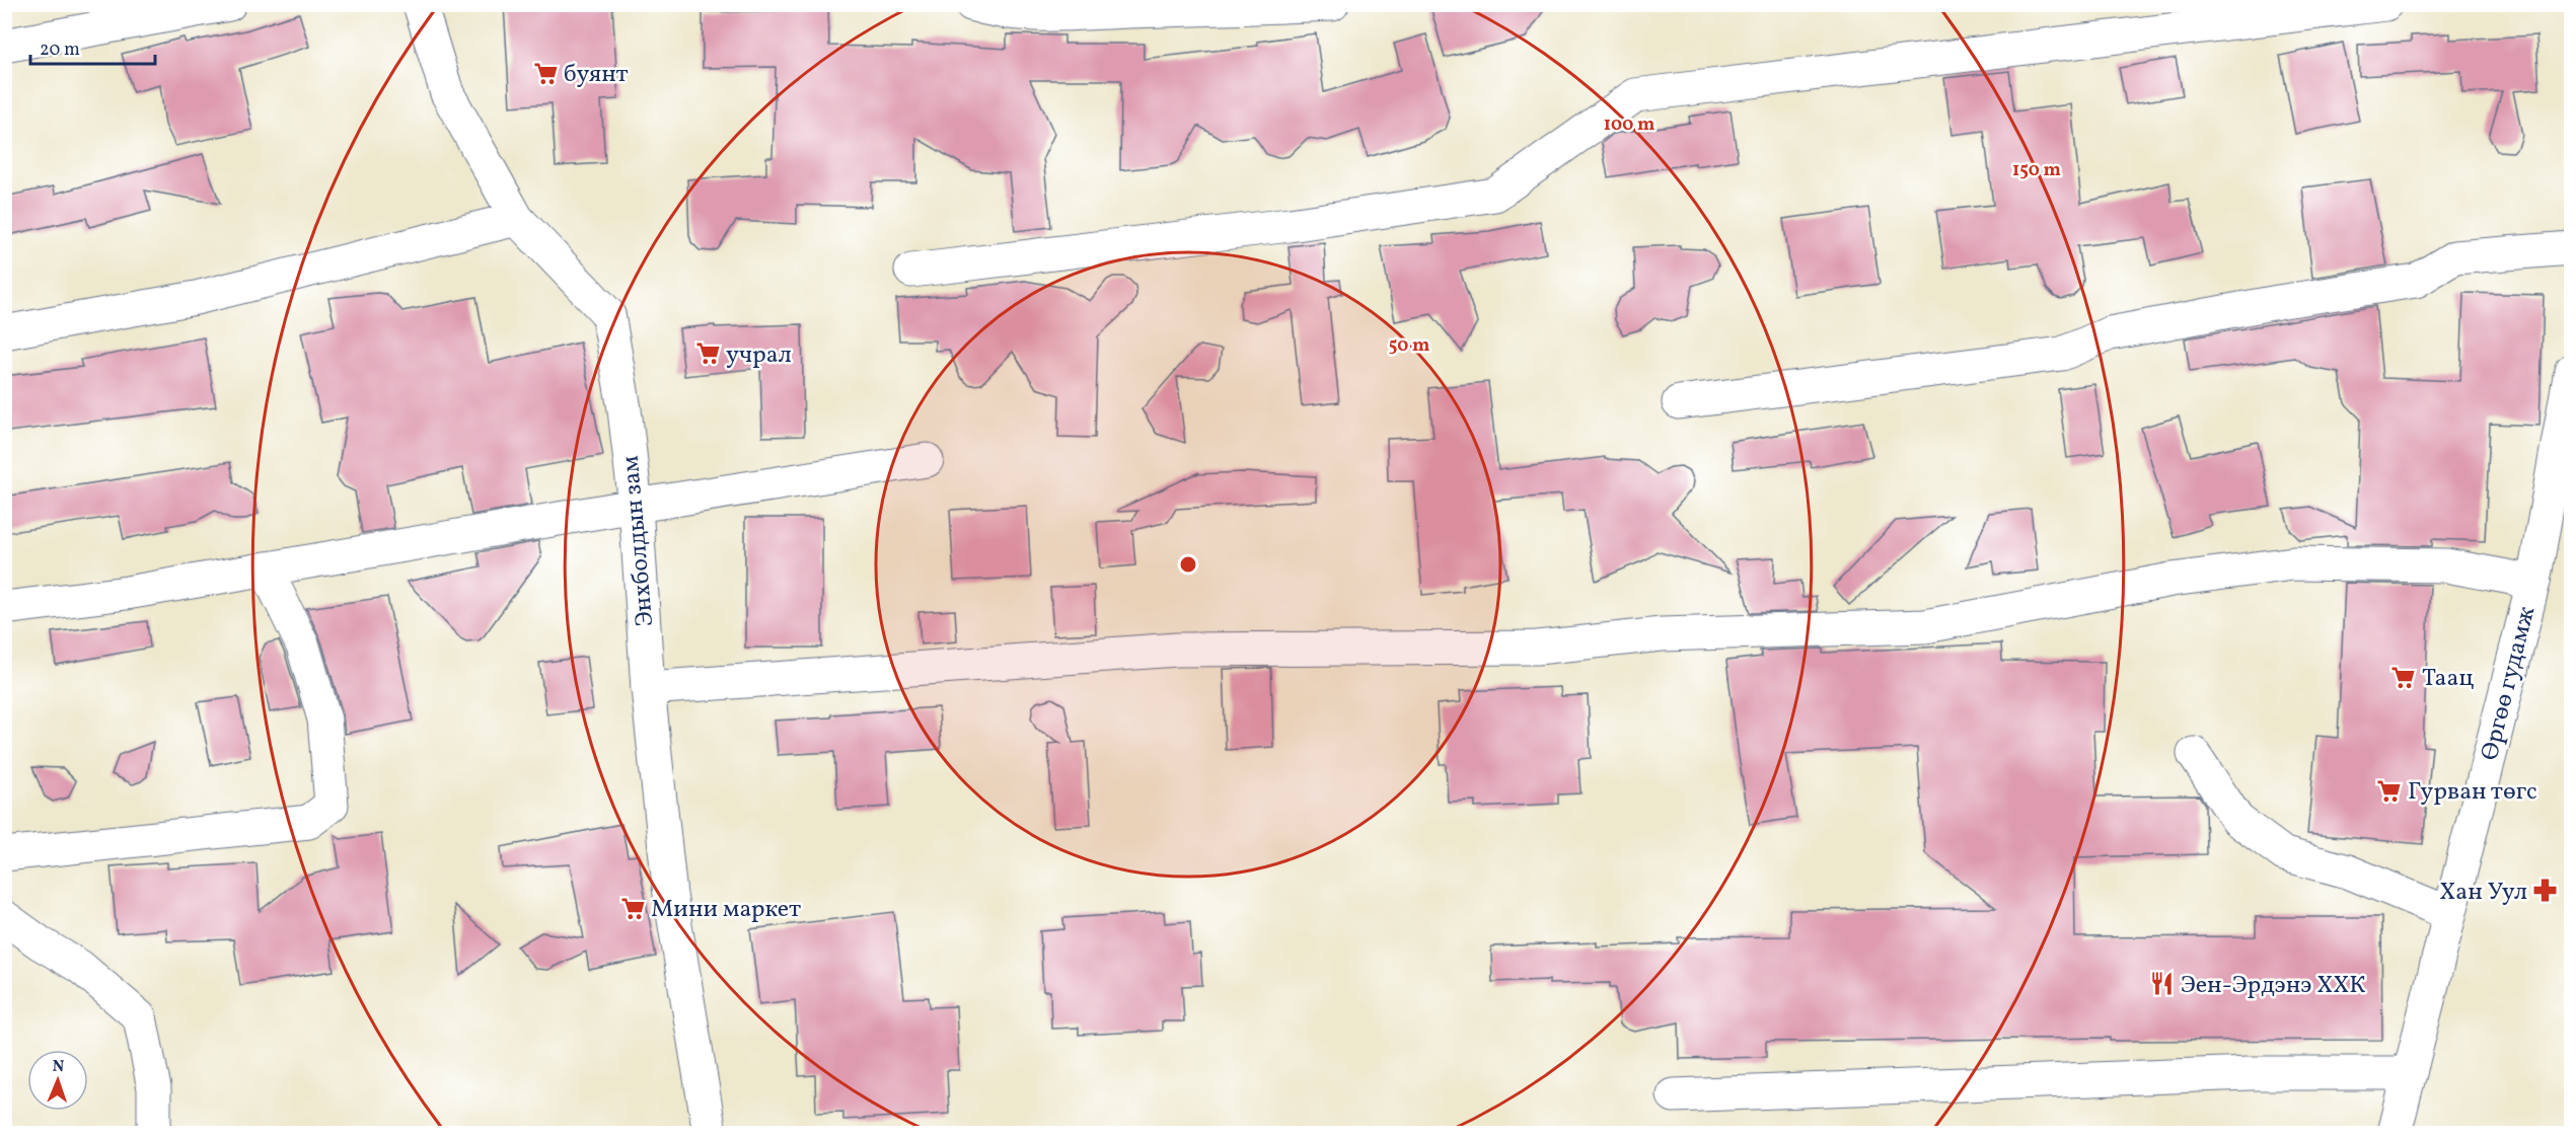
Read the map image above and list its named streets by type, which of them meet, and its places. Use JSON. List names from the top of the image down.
{
  "streets": {
    "street": ["Энхболдын зам", "Өргөө гудамж"]
  },
  "places": {
    "supermarket": [
      "буянт",
      "учрал",
      "Таац",
      "Гурван төгс",
      "Мини маркет"
    ],
    "pharmacy": ["Хан Уул"],
    "restaurant": ["Эен-Эрдэнэ ХХК"]
  },
  "scale_bar": "20 m",
  "north": "top",
  "rings": ["100 m", "150 m", "50 m"]
}
